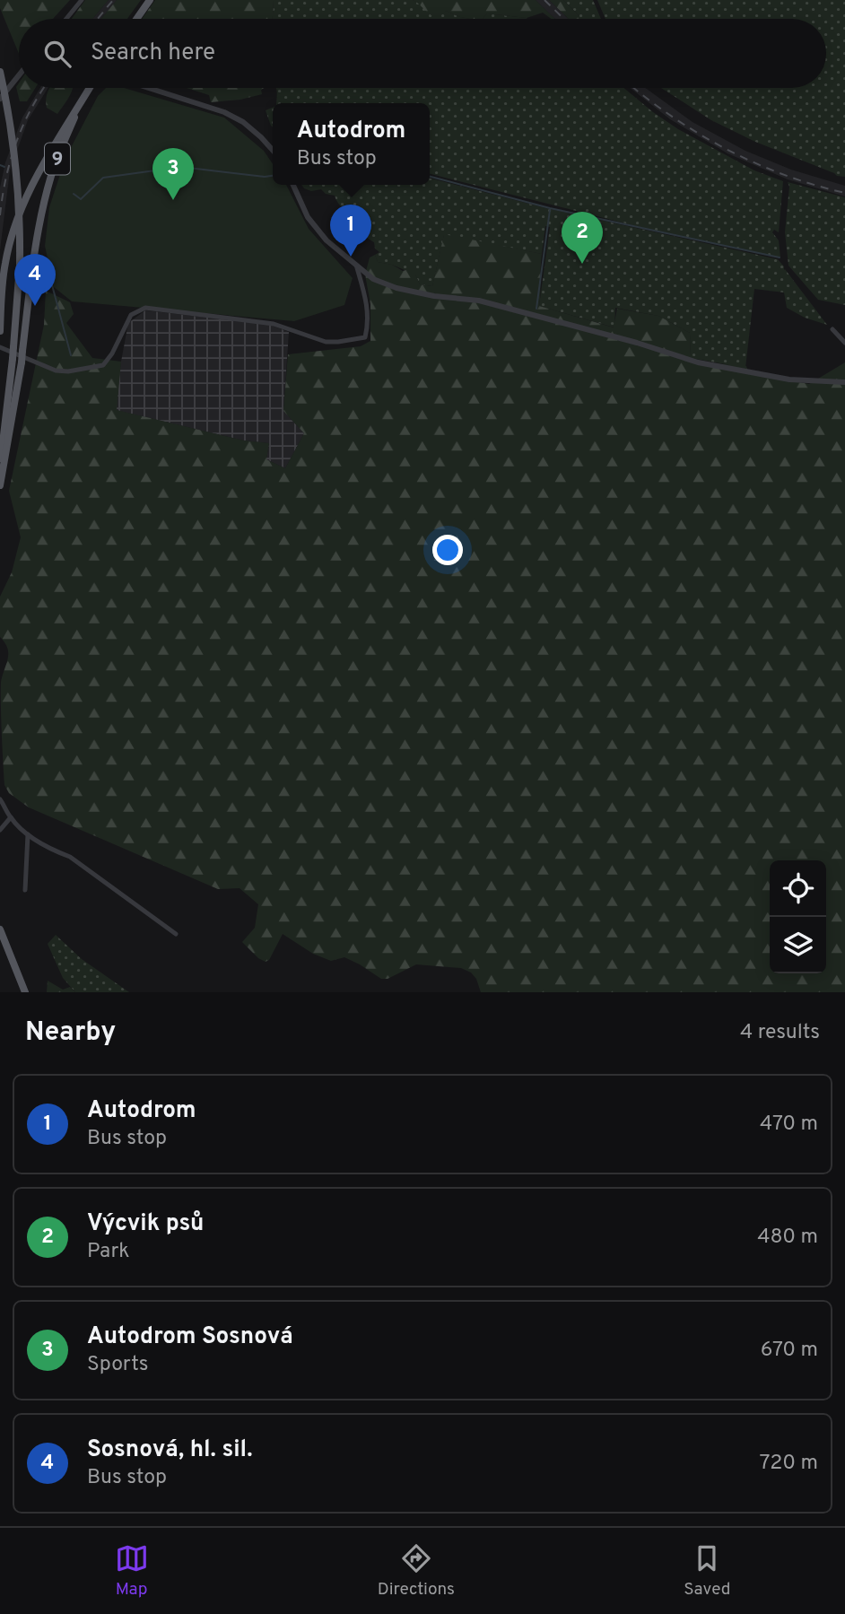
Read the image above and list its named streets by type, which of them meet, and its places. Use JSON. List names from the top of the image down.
{
  "streets": {
    "main road": ["9"]
  },
  "page": {
    "search": "Search here",
    "popup": ["Autodrom", "Bus stop"],
    "pins": [
      "3",
      "1",
      "2",
      "4"
    ],
    "heading": ["Nearby", "4 results"],
    "list": [
      {
        "mark": "1",
        "name": "Autodrom",
        "note": "Bus stop",
        "value": "470 m"
      },
      {
        "mark": "2",
        "name": "Výcvik psů",
        "note": "Park",
        "value": "480 m"
      },
      {
        "mark": "3",
        "name": "Autodrom Sosnová",
        "note": "Sports",
        "value": "670 m"
      },
      {
        "mark": "4",
        "name": "Sosnová, hl. sil.",
        "note": "Bus stop",
        "value": "720 m"
      }
    ],
    "nav": ["Map", "Directions", "Saved"]
  }
}
